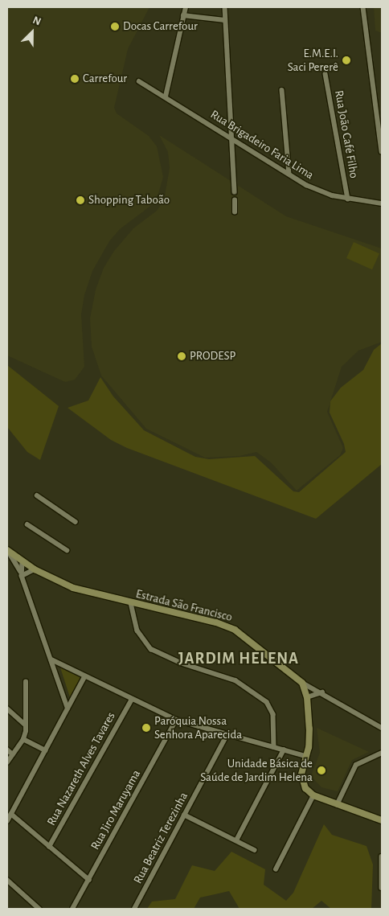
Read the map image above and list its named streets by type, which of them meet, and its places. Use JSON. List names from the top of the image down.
{
  "streets": {
    "main road": ["Estrada São Francisco"],
    "street": [
      "Rua João Café Filho",
      "Rua Brigadeiro Faria Lima",
      "Rua Nazareth Alves Tavares",
      "Rua Jiro Maruyama",
      "Rua Beatriz Terezinha"
    ]
  },
  "crossings": [
    ["Rua João Café Filho", "Rua Brigadeiro Faria Lima"]
  ],
  "districts": ["JARDIM HELENA"],
  "places": [
    "Docas Carrefour",
    "E.M.E.I. Saci Pererê",
    "Carrefour",
    "Shopping Taboão",
    "PRODESP",
    "Paróquia Nossa Senhora Aparecida",
    "Unidade Básica de Saúde de Jardim Helena"
  ],
  "north": "top right"
}
